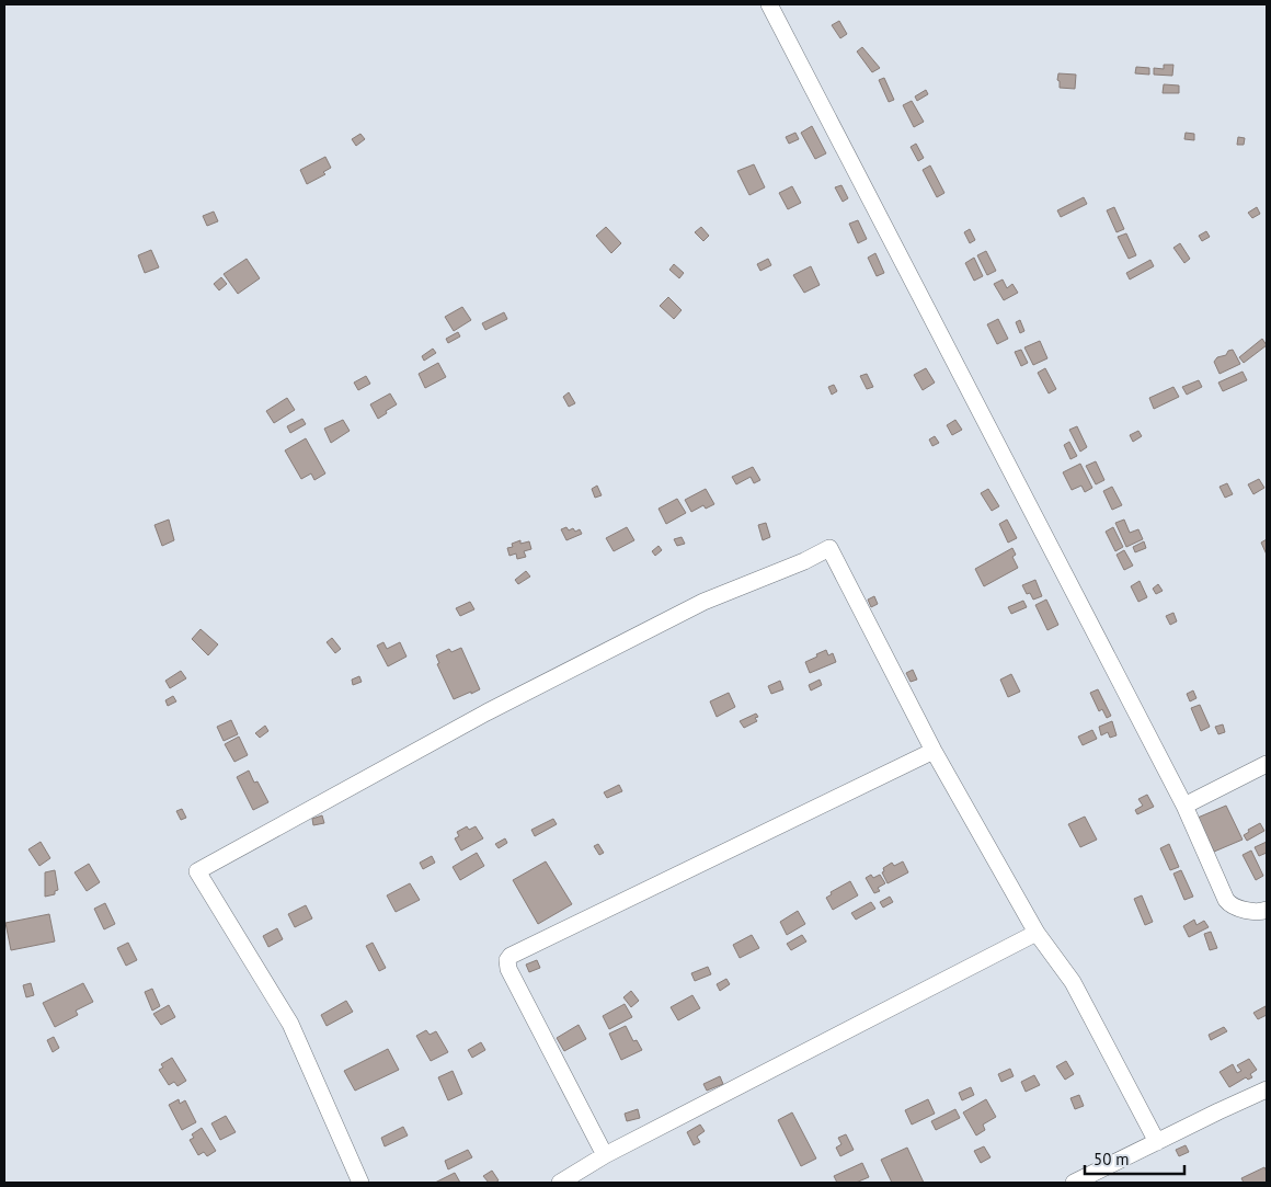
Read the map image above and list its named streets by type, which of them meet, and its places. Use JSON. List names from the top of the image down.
{
  "scale_bar": "50 m"
}
